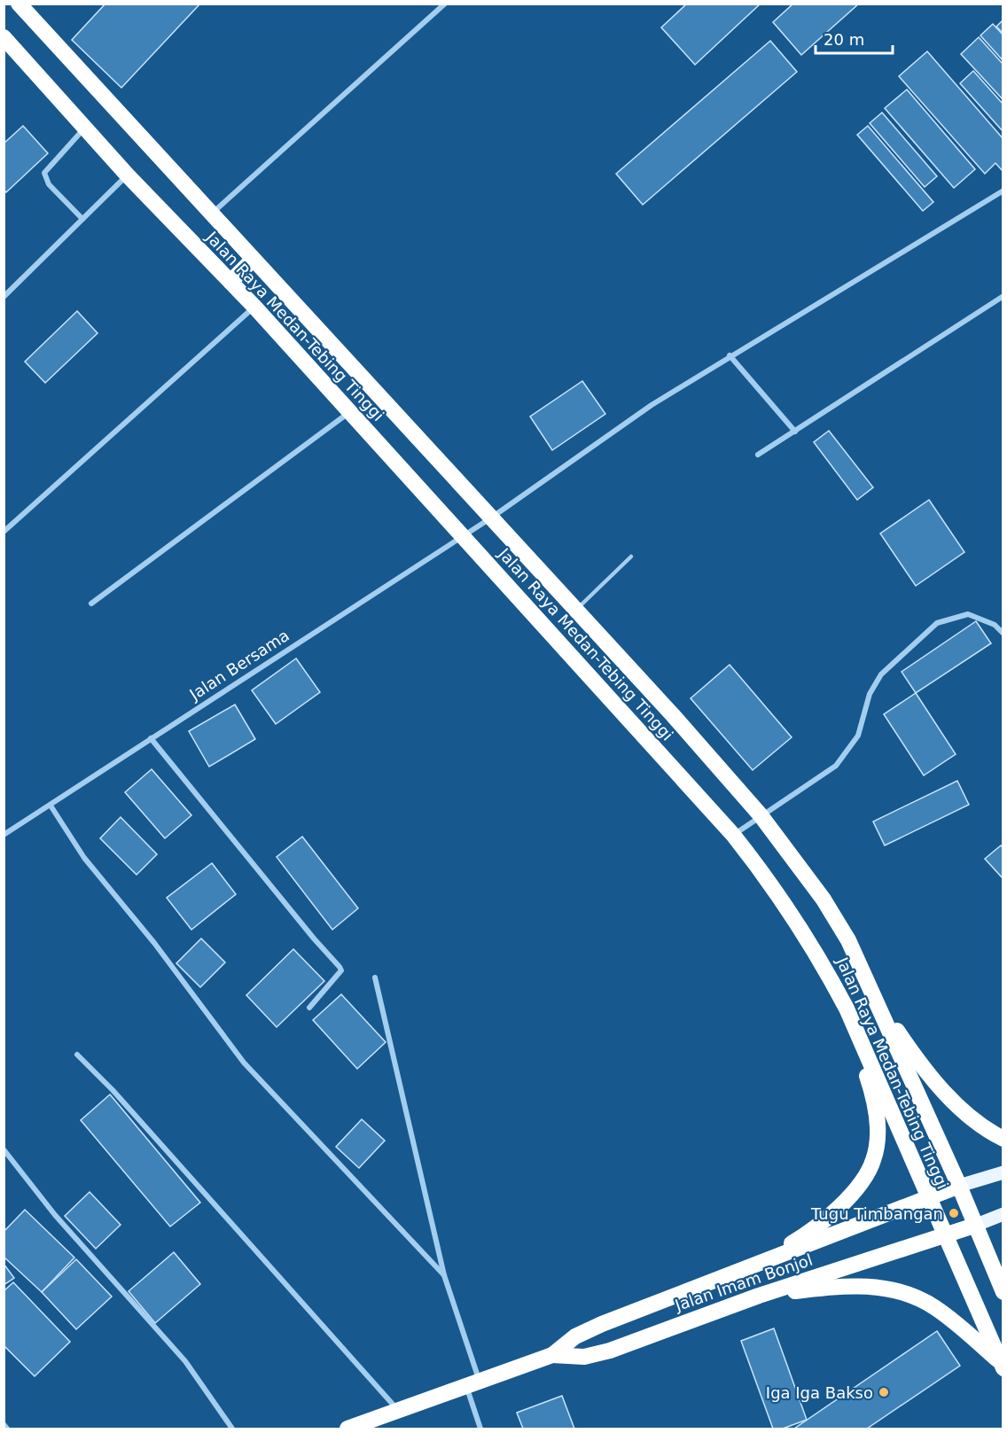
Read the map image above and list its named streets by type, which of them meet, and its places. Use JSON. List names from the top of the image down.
{
  "streets": {
    "highway": ["Jalan Raya Medan-Tebing Tinggi", "Jalan Imam Bonjol"],
    "street": ["Jalan Bersama"]
  },
  "crossings": [
    ["Jalan Raya Medan-Tebing Tinggi", "Jalan Bersama"],
    ["Jalan Raya Medan-Tebing Tinggi", "Jalan Imam Bonjol"]
  ],
  "places": ["Tugu Timbangan", "Iga Iga Bakso"],
  "scale_bar": "20 m"
}
